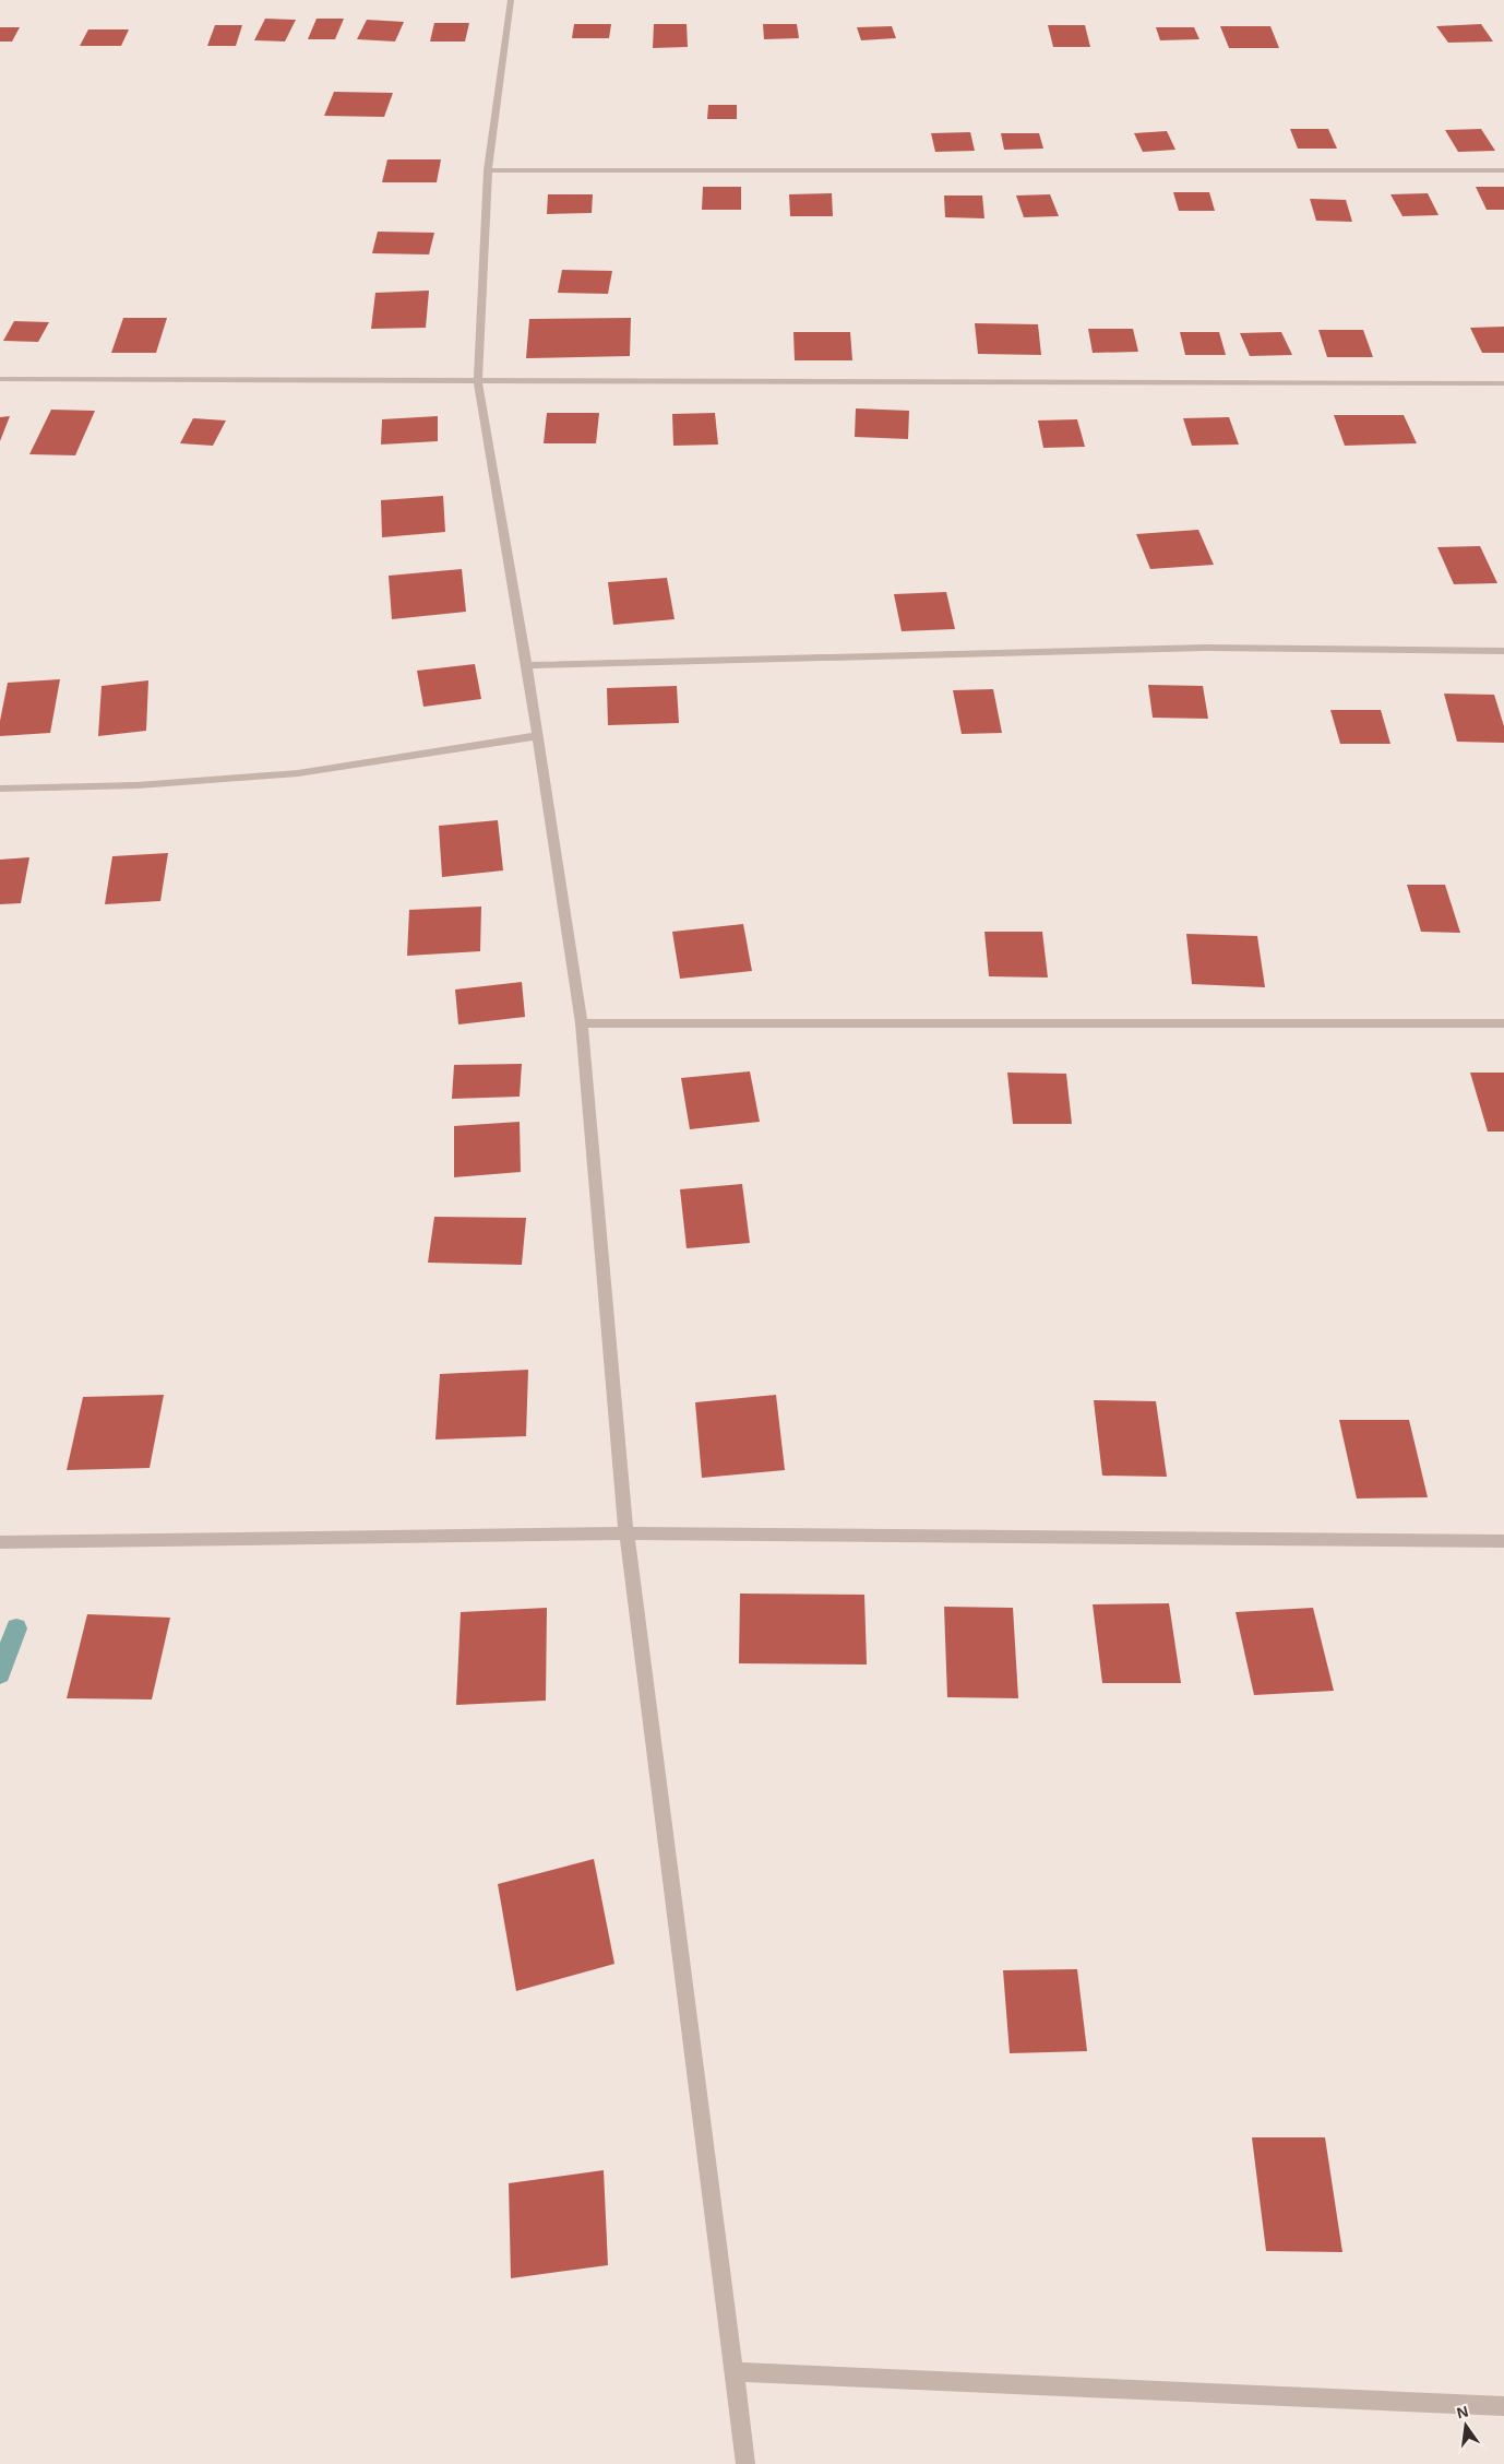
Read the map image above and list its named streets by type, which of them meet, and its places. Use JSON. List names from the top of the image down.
{
  "north": "top"
}
